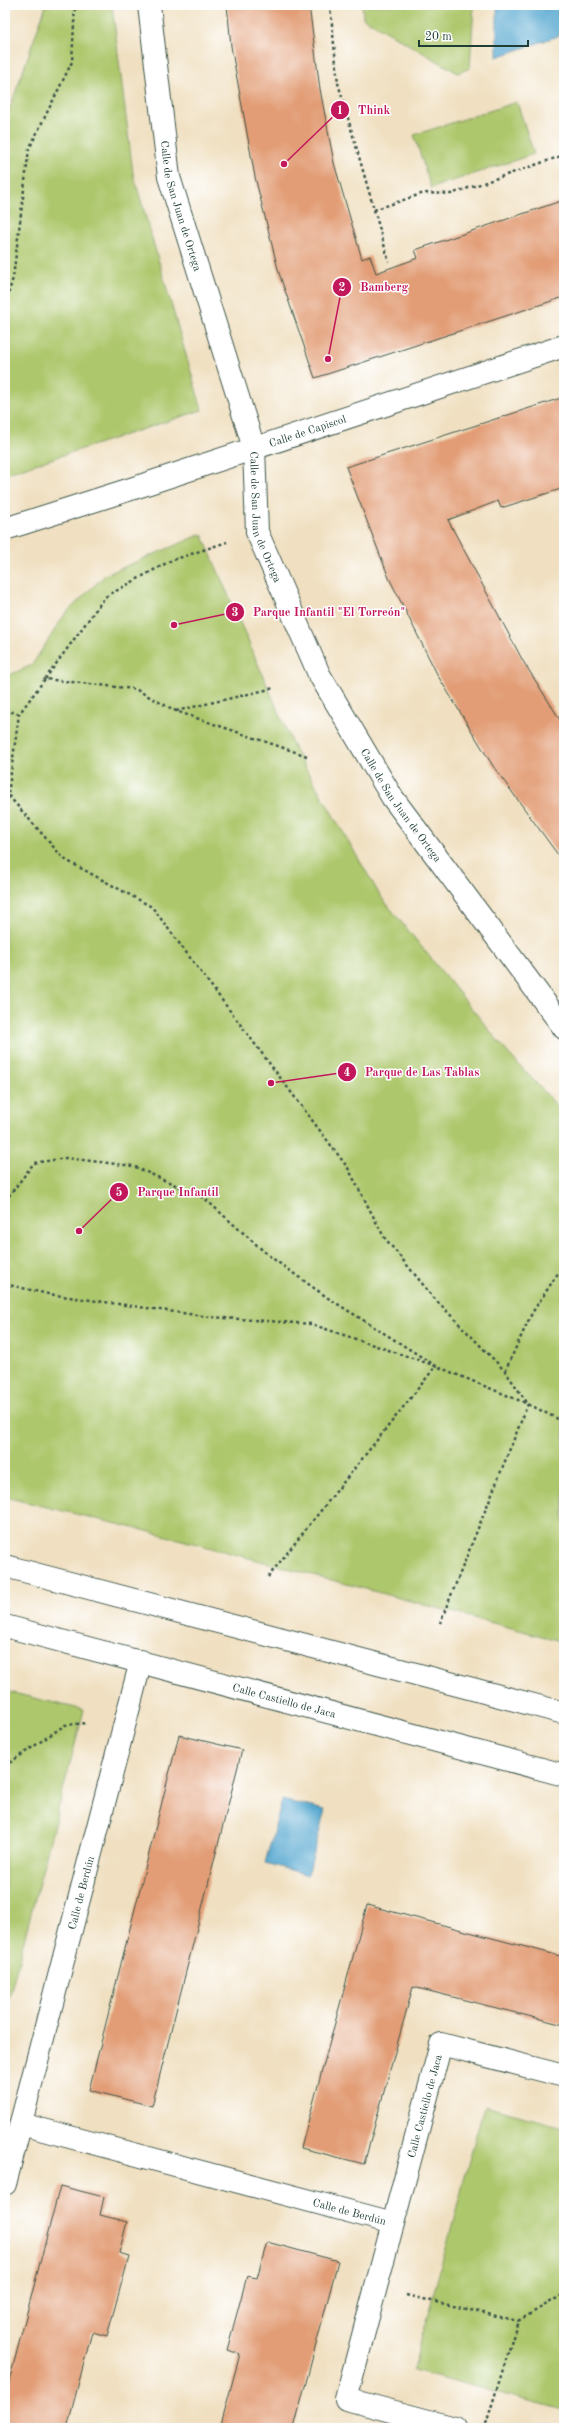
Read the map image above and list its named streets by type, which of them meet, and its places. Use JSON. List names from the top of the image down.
{
  "streets": {
    "street": [
      "Calle de San Juan de Ortega",
      "Calle de Capiscol",
      "Calle Castiello de Jaca",
      "Calle de Berdún"
    ]
  },
  "crossings": [
    ["Calle de San Juan de Ortega", "Calle de Capiscol"],
    ["Calle Castiello de Jaca", "Calle de Berdún"]
  ],
  "places": [
    "Think",
    "Bamberg",
    "Parque Infantil \"El Torreón\"",
    "Parque de Las Tablas",
    "Parque Infantil"
  ],
  "scale_bar": "20 m"
}
